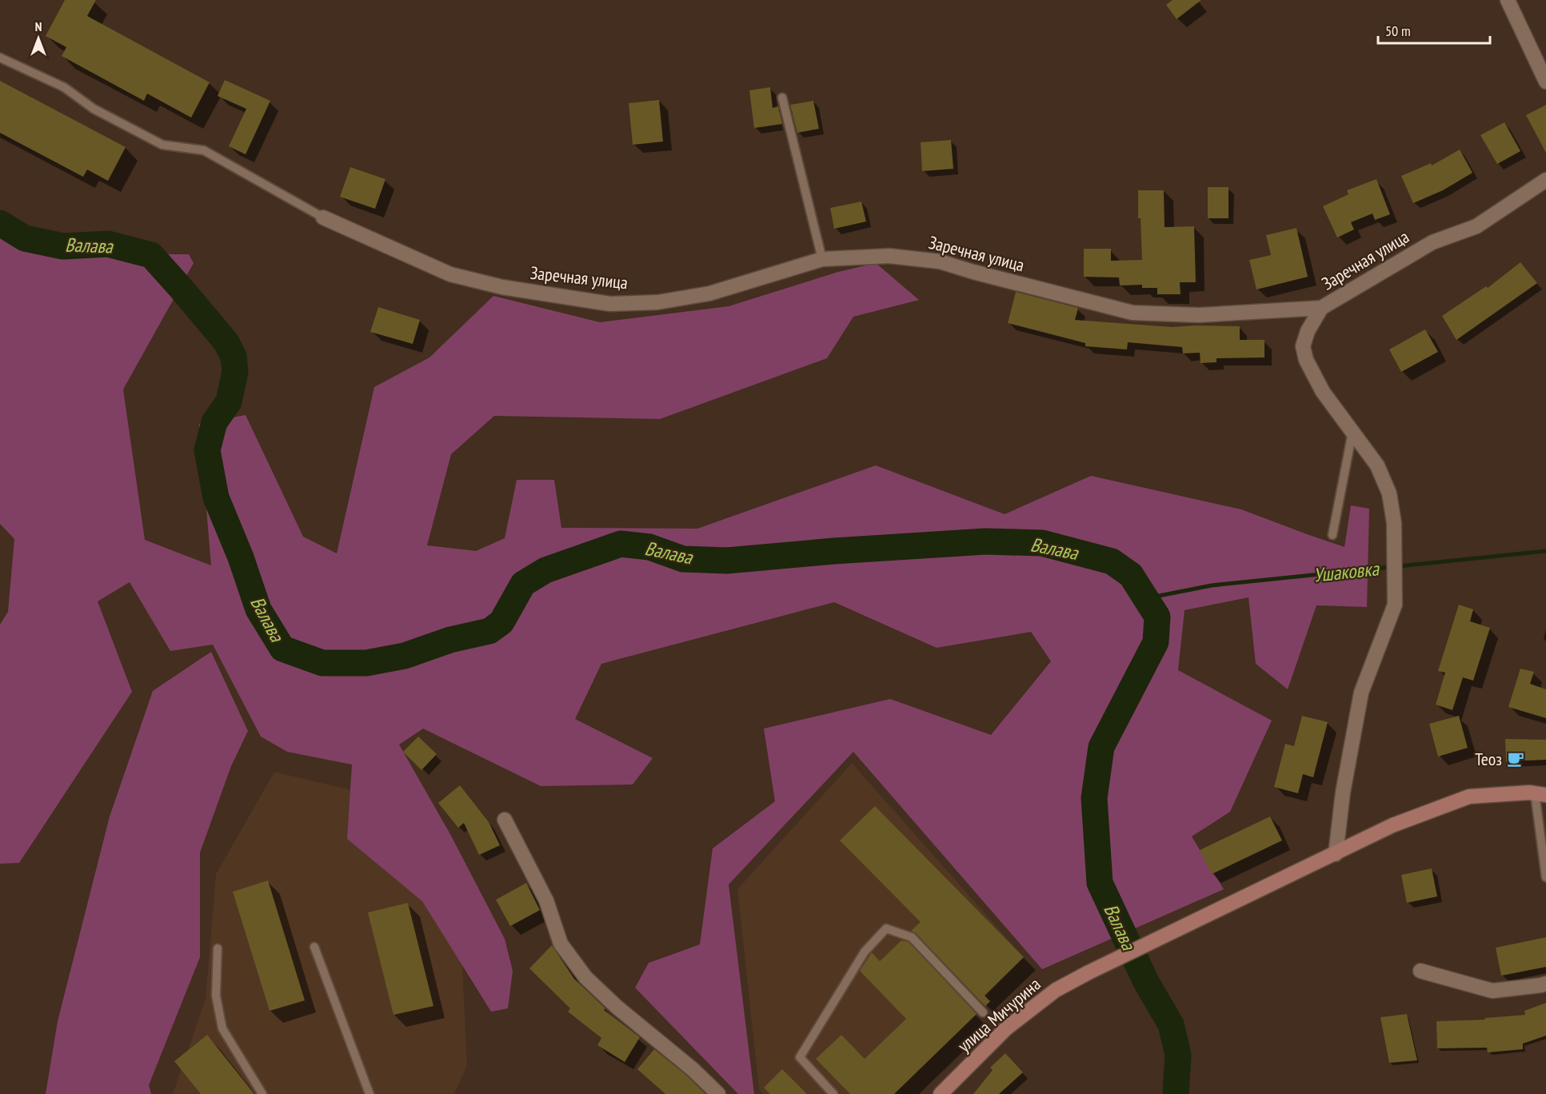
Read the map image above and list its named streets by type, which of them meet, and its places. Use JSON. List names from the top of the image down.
{
  "streets": {
    "main road": ["улица Мичурина"],
    "street": ["Заречная улица"]
  },
  "water": ["Валава", "Ушаковка"],
  "places": {
    "cafe": ["Теоз"]
  },
  "scale_bar": "50 m",
  "north": "top"
}
